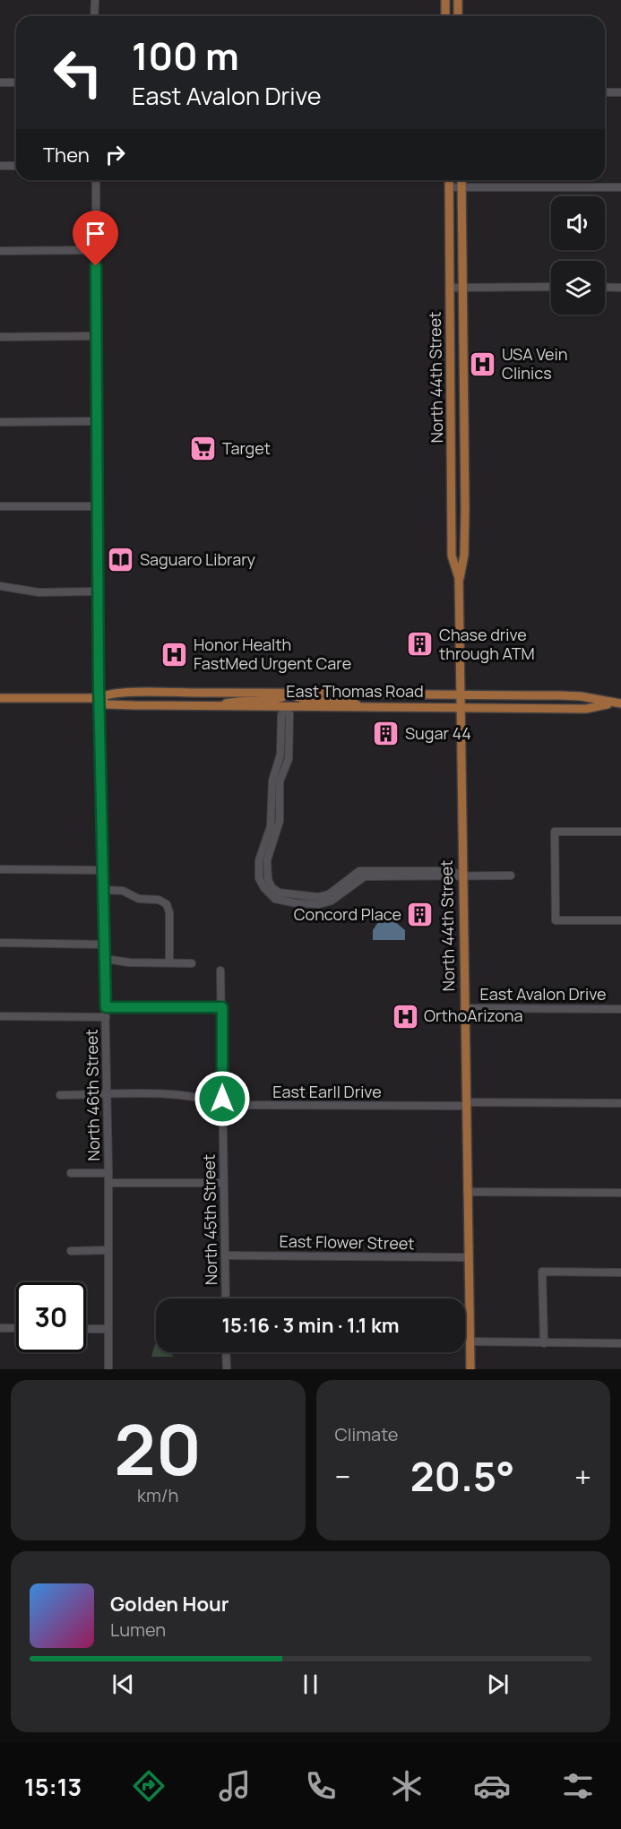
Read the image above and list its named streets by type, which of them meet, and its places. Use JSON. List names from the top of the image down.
{
  "streets": {
    "main road": ["North 44th Street", "East Thomas Road"],
    "street": [
      "East Avalon Drive",
      "East Earll Drive",
      "North 46th Street",
      "North 45th Street",
      "East Flower Street"
    ]
  },
  "crossings": [
    ["North 44th Street", "East Thomas Road"],
    ["North 44th Street", "East Avalon Drive"],
    ["North 44th Street", "East Earll Drive"],
    ["North 44th Street", "East Flower Street"],
    ["East Thomas Road", "North 46th Street"],
    ["East Earll Drive", "North 46th Street"],
    ["East Earll Drive", "North 45th Street"],
    ["North 45th Street", "East Flower Street"]
  ],
  "places": {
    "hospital": ["USA Vein Clinics", "Honor Health FastMed Urgent Care", "OrthoArizona"],
    "supermarket": ["Target"],
    "library": ["Saguaro Library"],
    "building": ["Chase drive through ATM", "Sugar 44", "Concord Place"]
  },
  "page": {
    "turn": ["100 m", "East Avalon Drive"],
    "then": "Then",
    "limit": "30",
    "trip": "15:16 · 3 min · 1.1 km",
    "tile": [
      ["20", "km/h"],
      "Climate"
    ],
    "heat": ["−", "20.5°", "+"],
    "song": ["Golden Hour", "Lumen"],
    "tabs": "15:13"
  }
}
